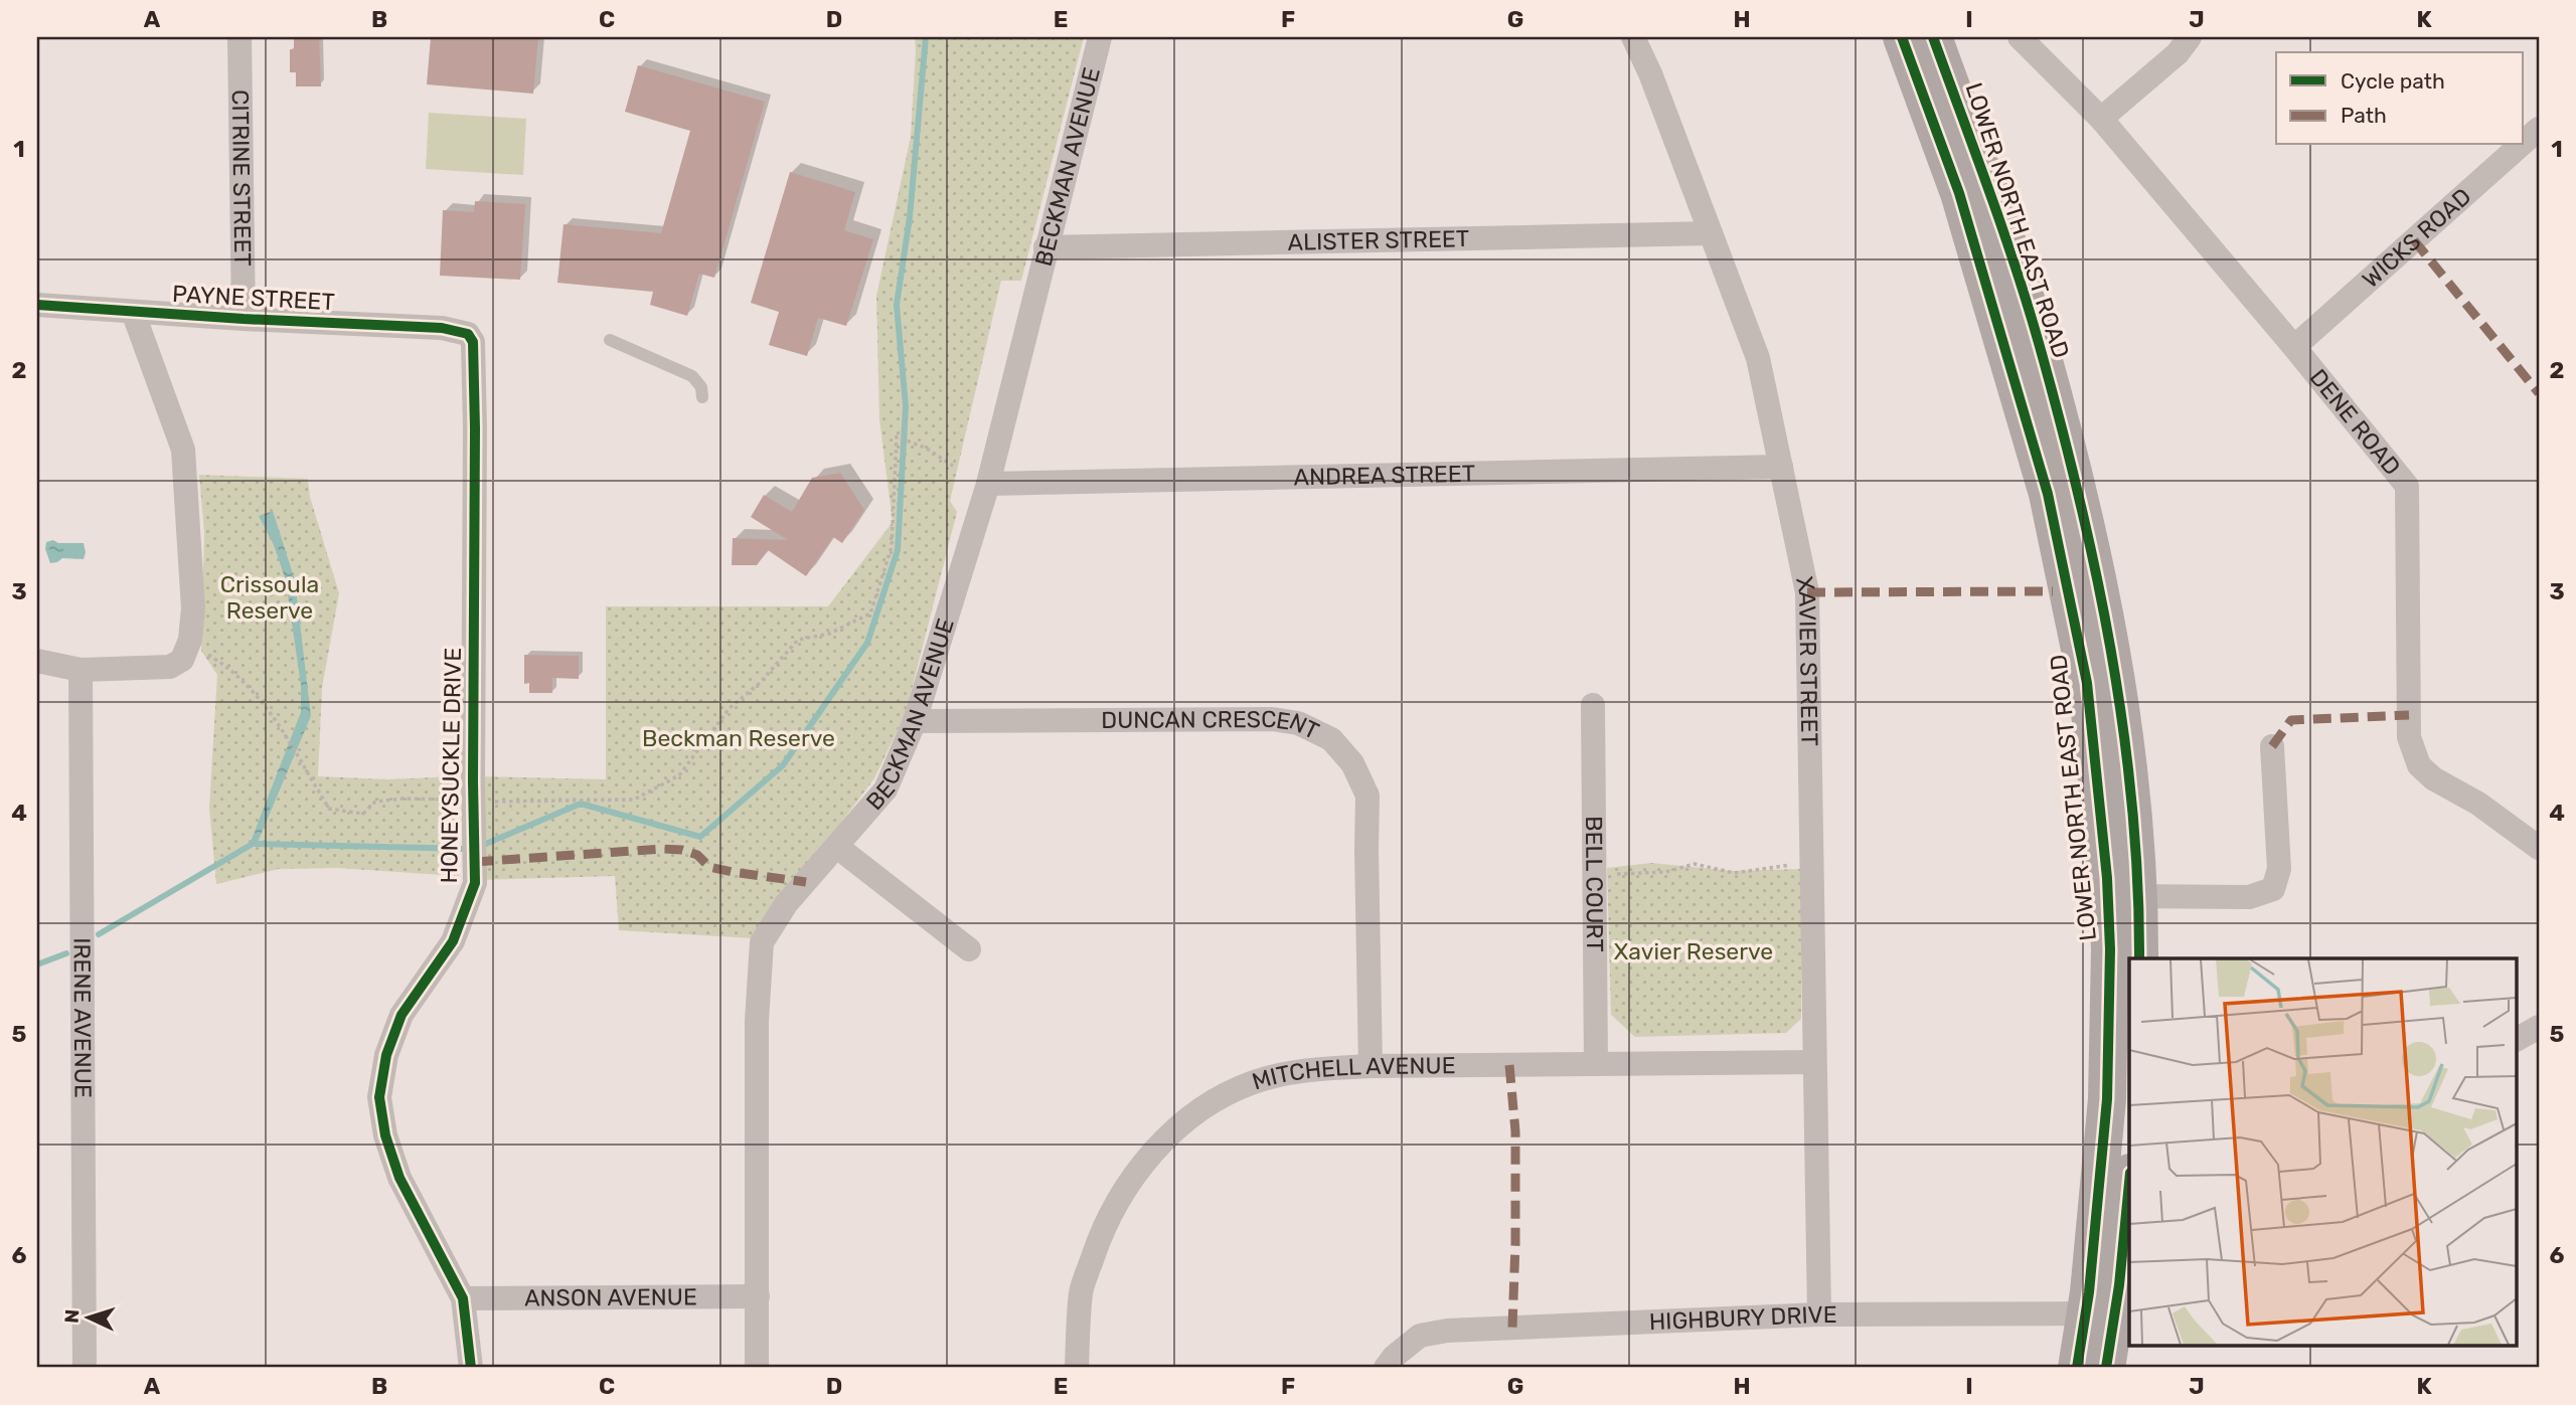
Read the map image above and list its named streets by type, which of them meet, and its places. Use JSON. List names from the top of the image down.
{
  "streets": {
    "main road": ["LOWER NORTH EAST ROAD"],
    "street": [
      "BECKMAN AVENUE",
      "CITRINE STREET",
      "WICKS ROAD",
      "ALISTER STREET",
      "PAYNE STREET",
      "DENE ROAD",
      "ANDREA STREET",
      "XAVIER STREET",
      "DUNCAN CRESCENT",
      "HONEYSUCKLE DRIVE",
      "BELL COURT",
      "IRENE AVENUE",
      "MITCHELL AVENUE",
      "ANSON AVENUE",
      "HIGHBURY DRIVE"
    ]
  },
  "crossings": [
    ["BECKMAN AVENUE", "ALISTER STREET"],
    ["BECKMAN AVENUE", "ANDREA STREET"],
    ["BECKMAN AVENUE", "DUNCAN CRESCENT"],
    ["BECKMAN AVENUE", "ANSON AVENUE"],
    ["CITRINE STREET", "PAYNE STREET"],
    ["LOWER NORTH EAST ROAD", "HIGHBURY DRIVE"],
    ["WICKS ROAD", "DENE ROAD"],
    ["ALISTER STREET", "XAVIER STREET"],
    ["PAYNE STREET", "HONEYSUCKLE DRIVE"],
    ["ANDREA STREET", "XAVIER STREET"],
    ["XAVIER STREET", "MITCHELL AVENUE"],
    ["XAVIER STREET", "HIGHBURY DRIVE"],
    ["DUNCAN CRESCENT", "MITCHELL AVENUE"],
    ["HONEYSUCKLE DRIVE", "ANSON AVENUE"],
    ["BELL COURT", "MITCHELL AVENUE"]
  ],
  "parks": ["Crissoula Reserve", "Beckman Reserve", "Xavier Reserve"],
  "legend": ["Cycle path", "Path"],
  "north": "left",
  "grid": {
    "columns": [
      "A",
      "B",
      "C",
      "D",
      "E",
      "F",
      "G",
      "H",
      "I",
      "J",
      "K"
    ],
    "rows": [
      "1",
      "2",
      "3",
      "4",
      "5",
      "6"
    ]
  }
}
